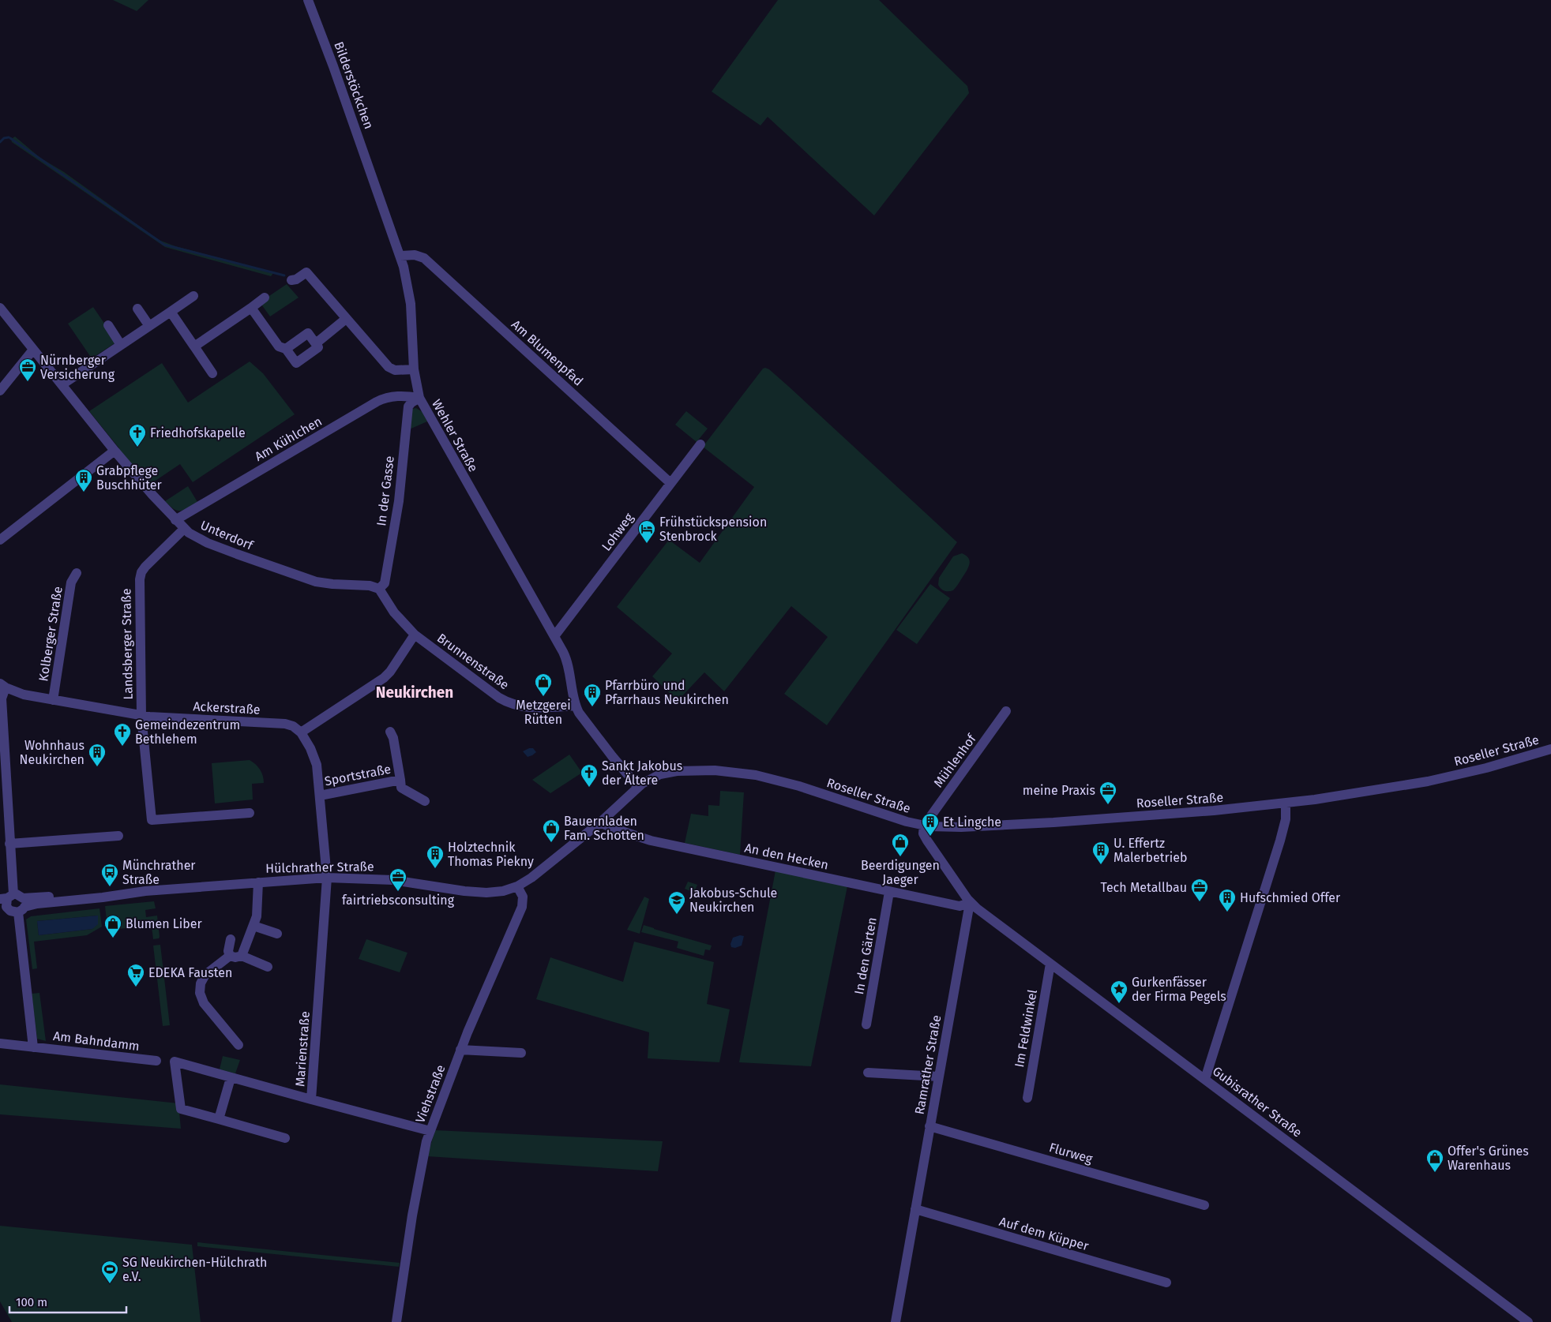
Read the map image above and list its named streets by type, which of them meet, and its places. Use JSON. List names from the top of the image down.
{
  "streets": {
    "street": [
      "Bilderstöckchen",
      "Am Blumenpfad",
      "Wehler Straße",
      "Am Kühlchen",
      "In der Gasse",
      "Lohweg",
      "Unterdorf",
      "Kolberger Straße",
      "Landsberger Straße",
      "Brunnenstraße",
      "Ackerstraße",
      "Roseller Straße",
      "Mühlenhof",
      "Sportstraße",
      "An den Hecken",
      "Hülchrather Straße",
      "In den Gärten",
      "Im Feldwinkel",
      "Am Bahndamm",
      "Marienstraße",
      "Ramrather Straße",
      "Viehstraße",
      "Gubisrather Straße",
      "Flurweg",
      "Auf dem Küpper"
    ]
  },
  "crossings": [
    ["Bilderstöckchen", "Wehler Straße"],
    ["Am Blumenpfad", "Wehler Straße"],
    ["Am Blumenpfad", "Lohweg"],
    ["Wehler Straße", "Am Kühlchen"],
    ["Wehler Straße", "In der Gasse"],
    ["Wehler Straße", "Lohweg"],
    ["Wehler Straße", "Brunnenstraße"],
    ["Am Kühlchen", "In der Gasse"],
    ["Am Kühlchen", "Unterdorf"],
    ["In der Gasse", "Unterdorf"],
    ["In der Gasse", "Brunnenstraße"],
    ["Unterdorf", "Landsberger Straße"],
    ["Unterdorf", "Brunnenstraße"],
    ["Kolberger Straße", "Ackerstraße"],
    ["Landsberger Straße", "Ackerstraße"],
    ["Ackerstraße", "Sportstraße"],
    ["Roseller Straße", "Mühlenhof"],
    ["Roseller Straße", "An den Hecken"],
    ["Roseller Straße", "Hülchrather Straße"],
    ["Sportstraße", "Hülchrather Straße"],
    ["Sportstraße", "Marienstraße"],
    ["An den Hecken", "Hülchrather Straße"],
    ["An den Hecken", "In den Gärten"],
    ["An den Hecken", "Ramrather Straße"],
    ["An den Hecken", "Gubisrather Straße"],
    ["Hülchrather Straße", "Am Bahndamm"],
    ["Hülchrather Straße", "Marienstraße"],
    ["Hülchrather Straße", "Viehstraße"],
    ["Im Feldwinkel", "Gubisrather Straße"],
    ["Marienstraße", "Viehstraße"],
    ["Ramrather Straße", "Gubisrather Straße"],
    ["Ramrather Straße", "Flurweg"],
    ["Ramrather Straße", "Auf dem Küpper"]
  ],
  "districts": ["Neukirchen"],
  "places": {
    "office": [
      "Nürnberger Versicherung",
      "meine Praxis",
      "fairtriebsconsulting",
      "Tech Metallbau"
    ],
    "church": ["Friedhofskapelle", "Gemeindezentrum Bethlehem", "Sankt Jakobus der Ältere"],
    "building": [
      "Grabpflege Buschhüter",
      "Pfarrbüro und Pfarrhaus Neukirchen",
      "Wohnhaus Neukirchen",
      "Et Lingche",
      "U. Effertz Malerbetrieb",
      "Holztechnik Thomas Piekny",
      "Hufschmied Offer"
    ],
    "hotel": ["Frühstückspension Stenbrock"],
    "shop": [
      "Metzgerei Rütten",
      "Bauernladen Fam. Schotten",
      "Beerdigungen Jaeger",
      "Blumen Liber",
      "Offer's Grünes Warenhaus"
    ],
    "bus stop": ["Münchrather Straße"],
    "school or university": ["Jakobus-Schule Neukirchen"],
    "supermarket": ["EDEKA Fausten"],
    "place": ["Gurkenfässer der Firma Pegels"],
    "sports": ["SG Neukirchen-Hülchrath e.V."]
  },
  "scale_bar": "100 m"
}
